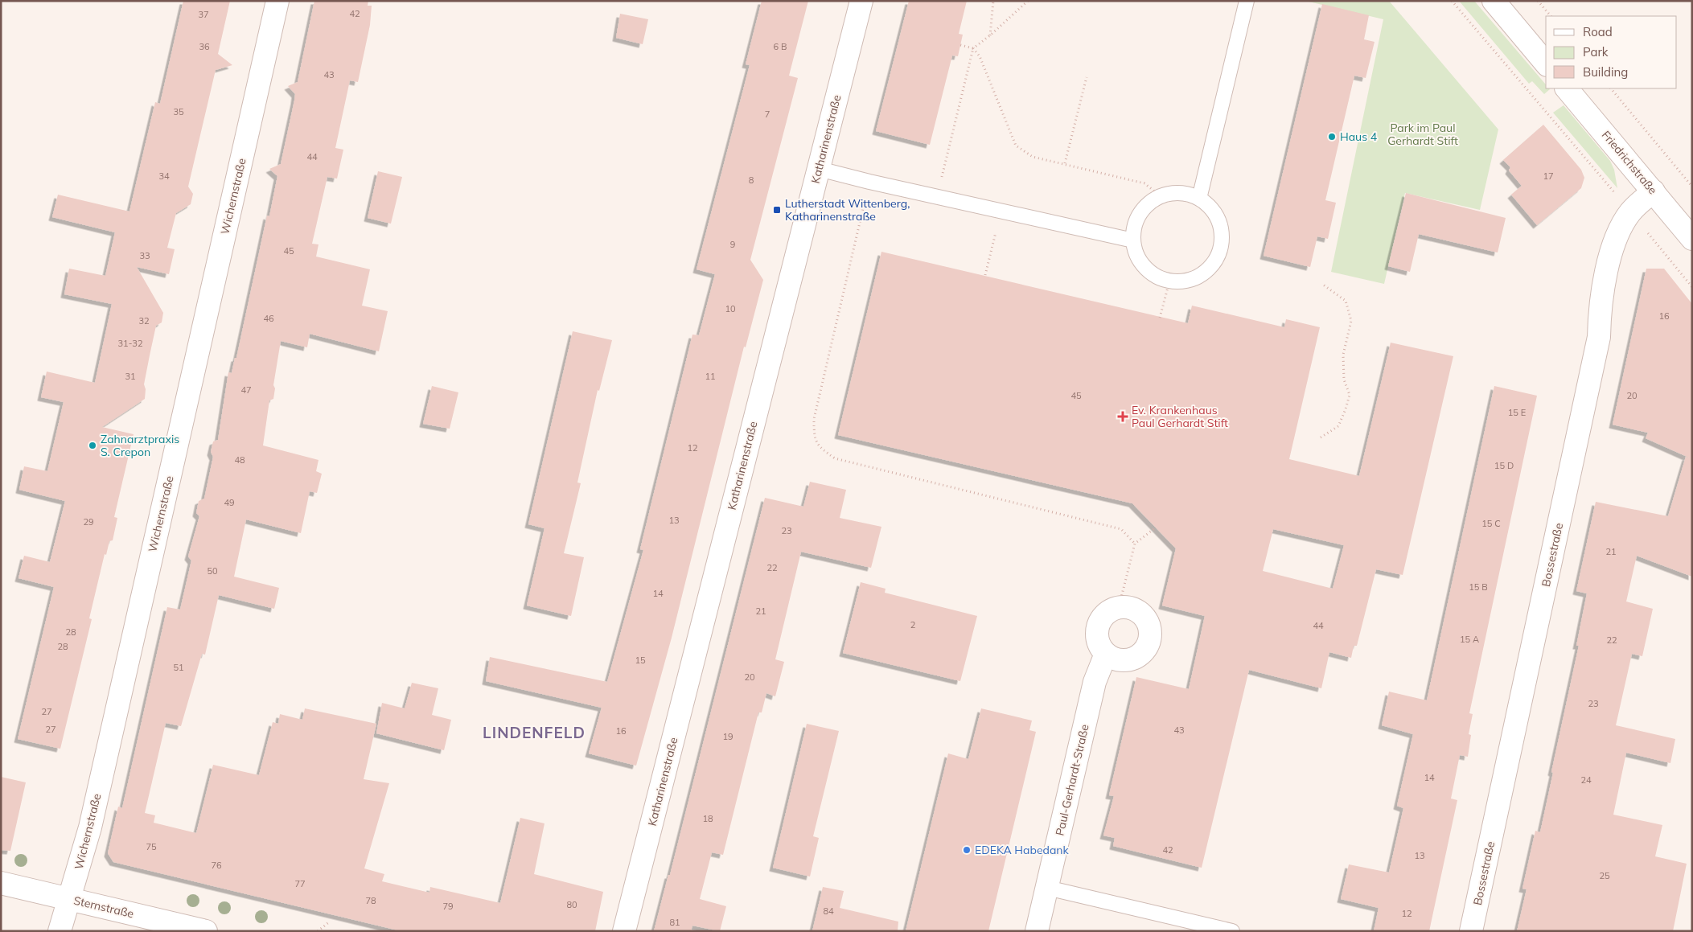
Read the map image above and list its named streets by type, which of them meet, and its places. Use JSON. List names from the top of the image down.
{
  "streets": {
    "street": [
      "Katharinenstraße",
      "Friedrichstraße",
      "Wichernstraße",
      "Bossestraße",
      "Paul-Gerhardt-Straße",
      "Sternstraße"
    ]
  },
  "crossings": [
    ["Friedrichstraße", "Bossestraße"],
    ["Wichernstraße", "Sternstraße"]
  ],
  "districts": ["LINDENFELD"],
  "parks": ["Park im Paul Gerhardt Stift"],
  "places": {
    "other": ["Haus 4", "Zahnarztpraxis S. Crepon", "EDEKA Habedank"],
    "transit": ["Lutherstadt Wittenberg, Katharinenstraße"],
    "health": ["Ev. Krankenhaus Paul Gerhardt Stift"]
  },
  "house_numbers": [
    "42",
    "37",
    "36",
    "6 B",
    "43",
    "35",
    "7",
    "44",
    "34",
    "17",
    "8",
    "9",
    "45",
    "33",
    "10",
    "16",
    "46",
    "32",
    "31-32",
    "31",
    "11",
    "47",
    "45",
    "20",
    "15 E",
    "12",
    "48",
    "15 D",
    "49",
    "13",
    "29",
    "15 C",
    "23",
    "21",
    "22",
    "50",
    "15 B",
    "14",
    "21",
    "2",
    "44",
    "28",
    "15 A",
    "22",
    "28",
    "15",
    "51",
    "20",
    "23",
    "27",
    "27",
    "43",
    "16",
    "19",
    "14",
    "24",
    "18",
    "75",
    "42",
    "13",
    "76",
    "25",
    "77",
    "78",
    "80",
    "79",
    "84",
    "12",
    "81"
  ],
  "legend": ["Road", "Park", "Building"]
}
